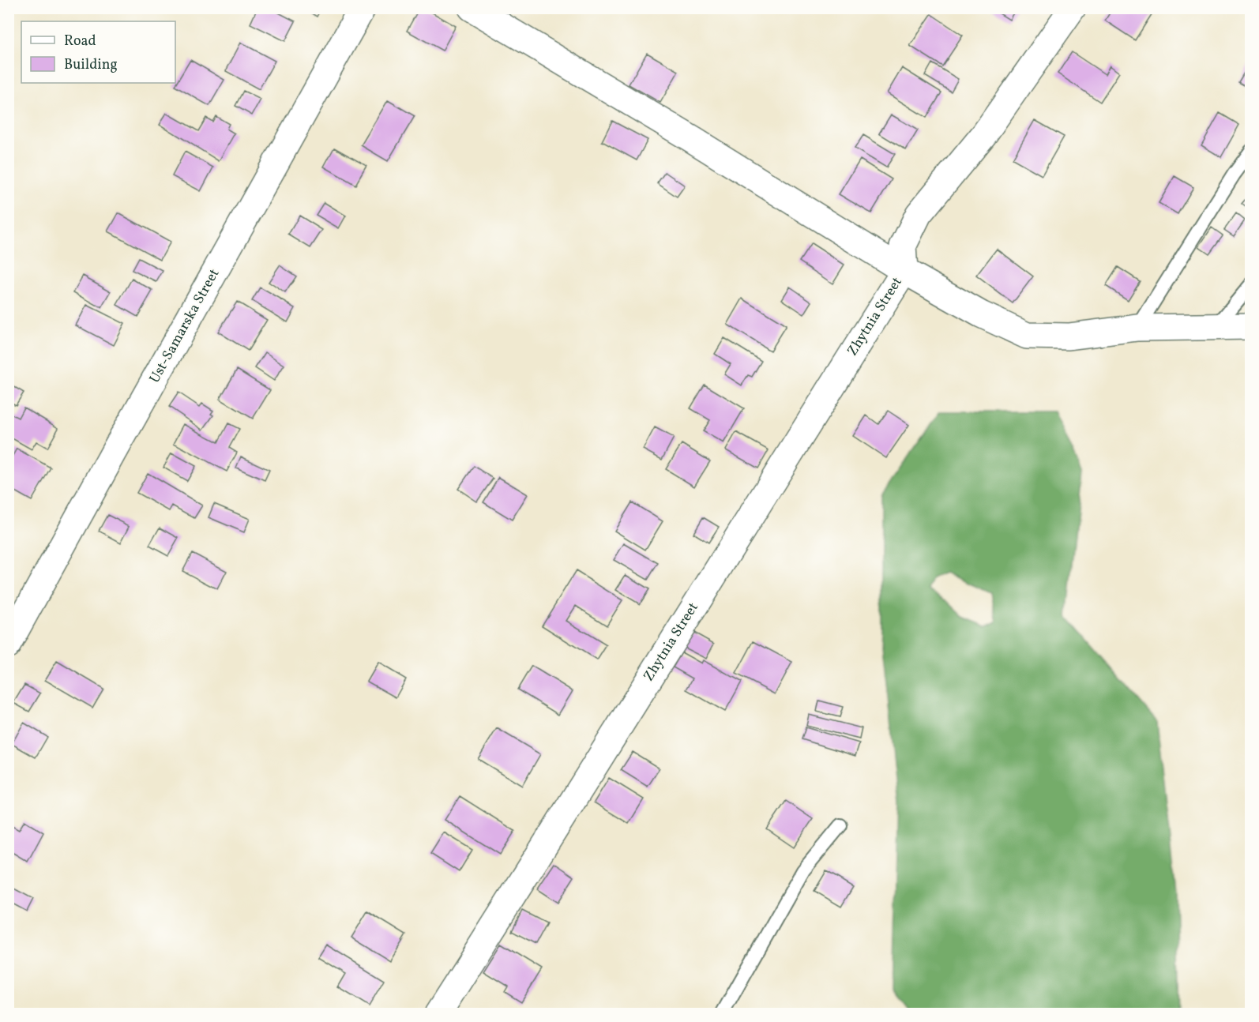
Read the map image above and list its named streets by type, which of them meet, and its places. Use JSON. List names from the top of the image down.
{
  "streets": {
    "street": ["Zhytnia Street", "Ust-Samarska Street"]
  },
  "legend": ["Road", "Building"]
}
